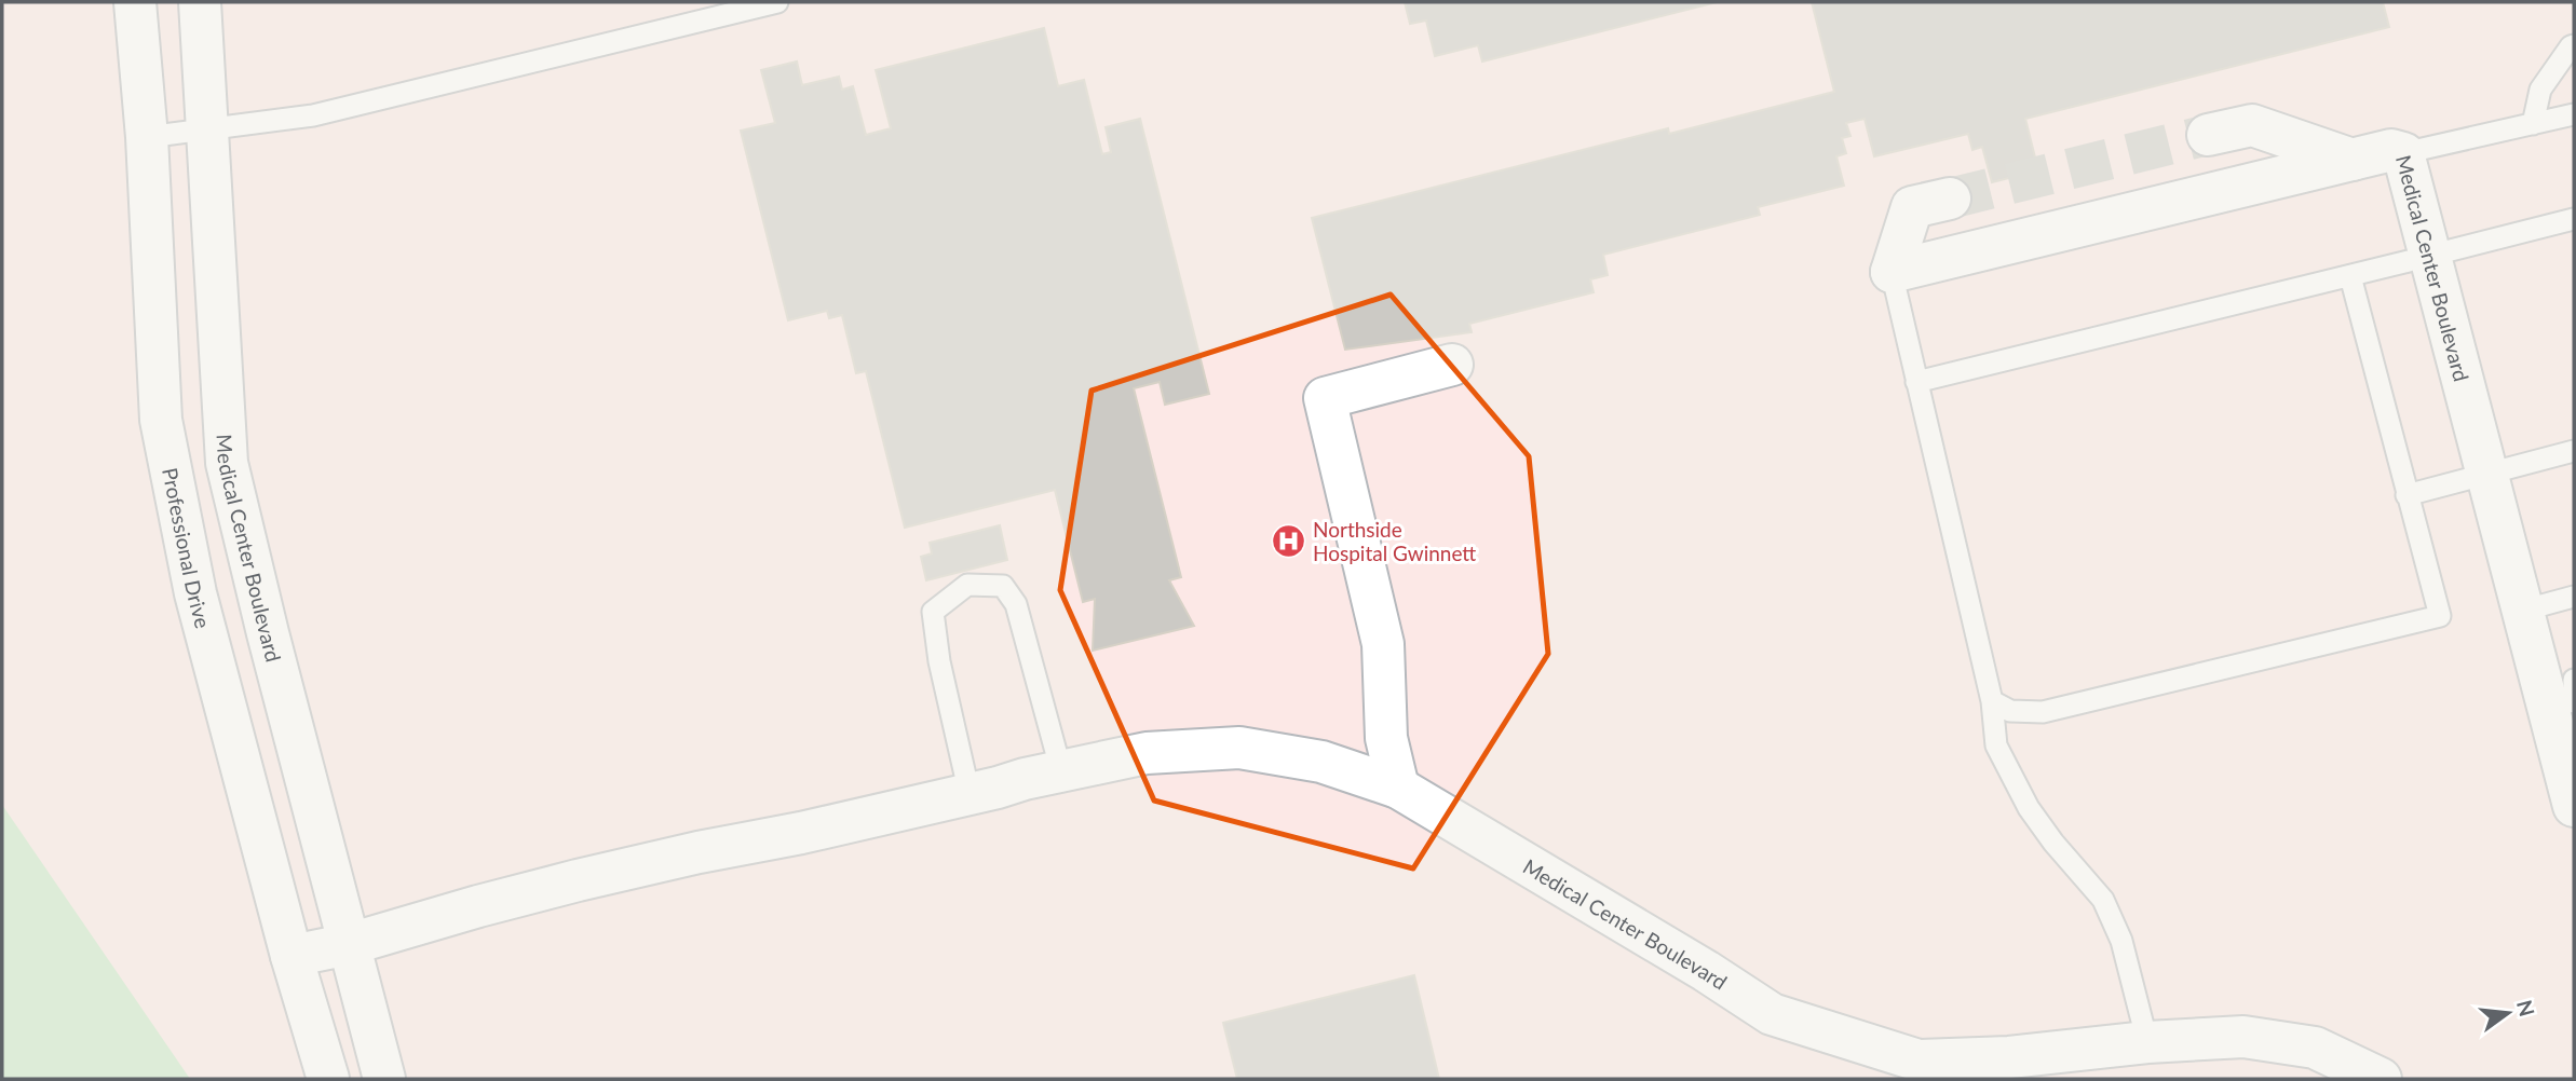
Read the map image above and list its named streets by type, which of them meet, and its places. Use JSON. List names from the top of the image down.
{
  "streets": {
    "street": ["Medical Center Boulevard", "Professional Drive"]
  },
  "crossings": [
    ["Medical Center Boulevard", "Professional Drive"]
  ],
  "places": {
    "hospital": ["Northside Hospital Gwinnett"]
  },
  "north": "right"
}
